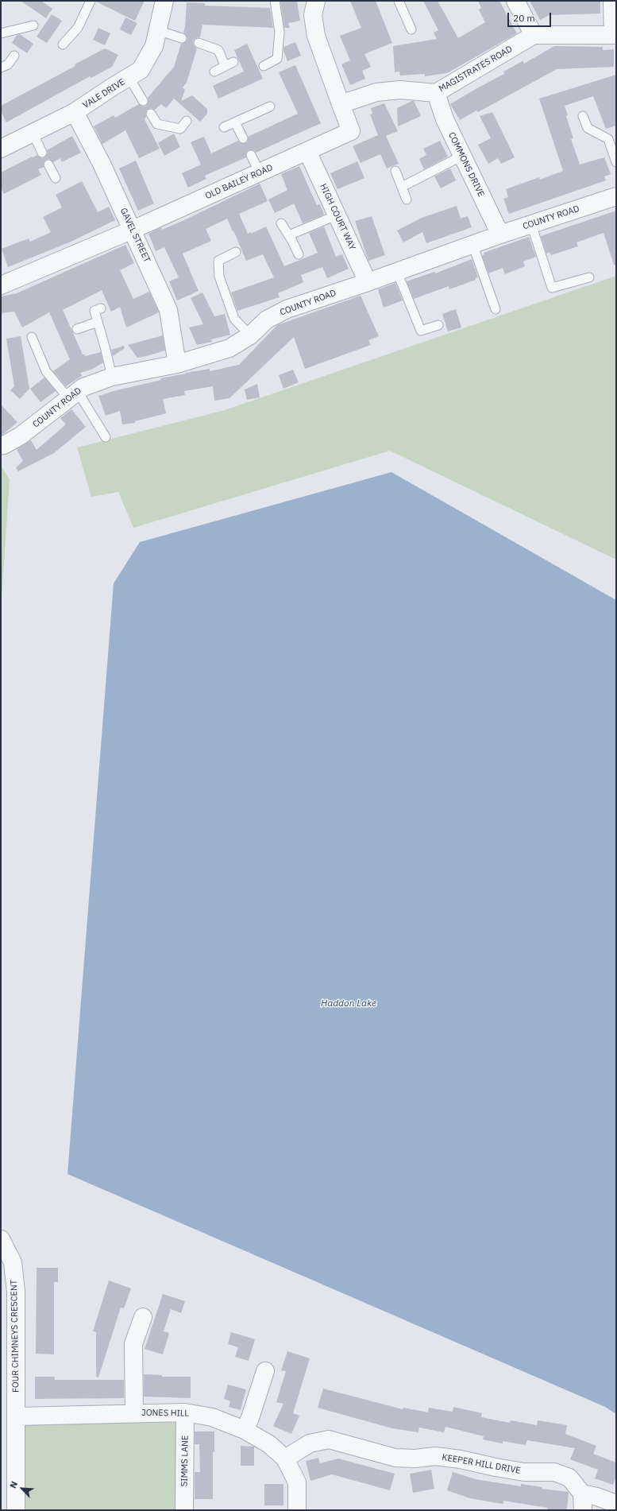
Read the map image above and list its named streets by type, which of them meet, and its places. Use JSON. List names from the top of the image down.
{
  "streets": {
    "street": [
      "MAGISTRATES ROAD",
      "VALE DRIVE",
      "COMMONS DRIVE",
      "OLD BAILEY ROAD",
      "HIGH COURT WAY",
      "COUNTY ROAD",
      "GAVEL STREET",
      "FOUR CHIMNEYS CRESCENT",
      "JONES HILL",
      "SIMMS LANE",
      "KEEPER HILL DRIVE"
    ]
  },
  "crossings": [
    ["MAGISTRATES ROAD", "COMMONS DRIVE"],
    ["MAGISTRATES ROAD", "OLD BAILEY ROAD"],
    ["VALE DRIVE", "GAVEL STREET"],
    ["COMMONS DRIVE", "COUNTY ROAD"],
    ["OLD BAILEY ROAD", "HIGH COURT WAY"],
    ["OLD BAILEY ROAD", "GAVEL STREET"],
    ["HIGH COURT WAY", "COUNTY ROAD"],
    ["COUNTY ROAD", "GAVEL STREET"],
    ["FOUR CHIMNEYS CRESCENT", "JONES HILL"],
    ["JONES HILL", "SIMMS LANE"],
    ["JONES HILL", "KEEPER HILL DRIVE"]
  ],
  "water": ["Haddon Lake"],
  "scale_bar": "20 m",
  "north": "top left"
}
